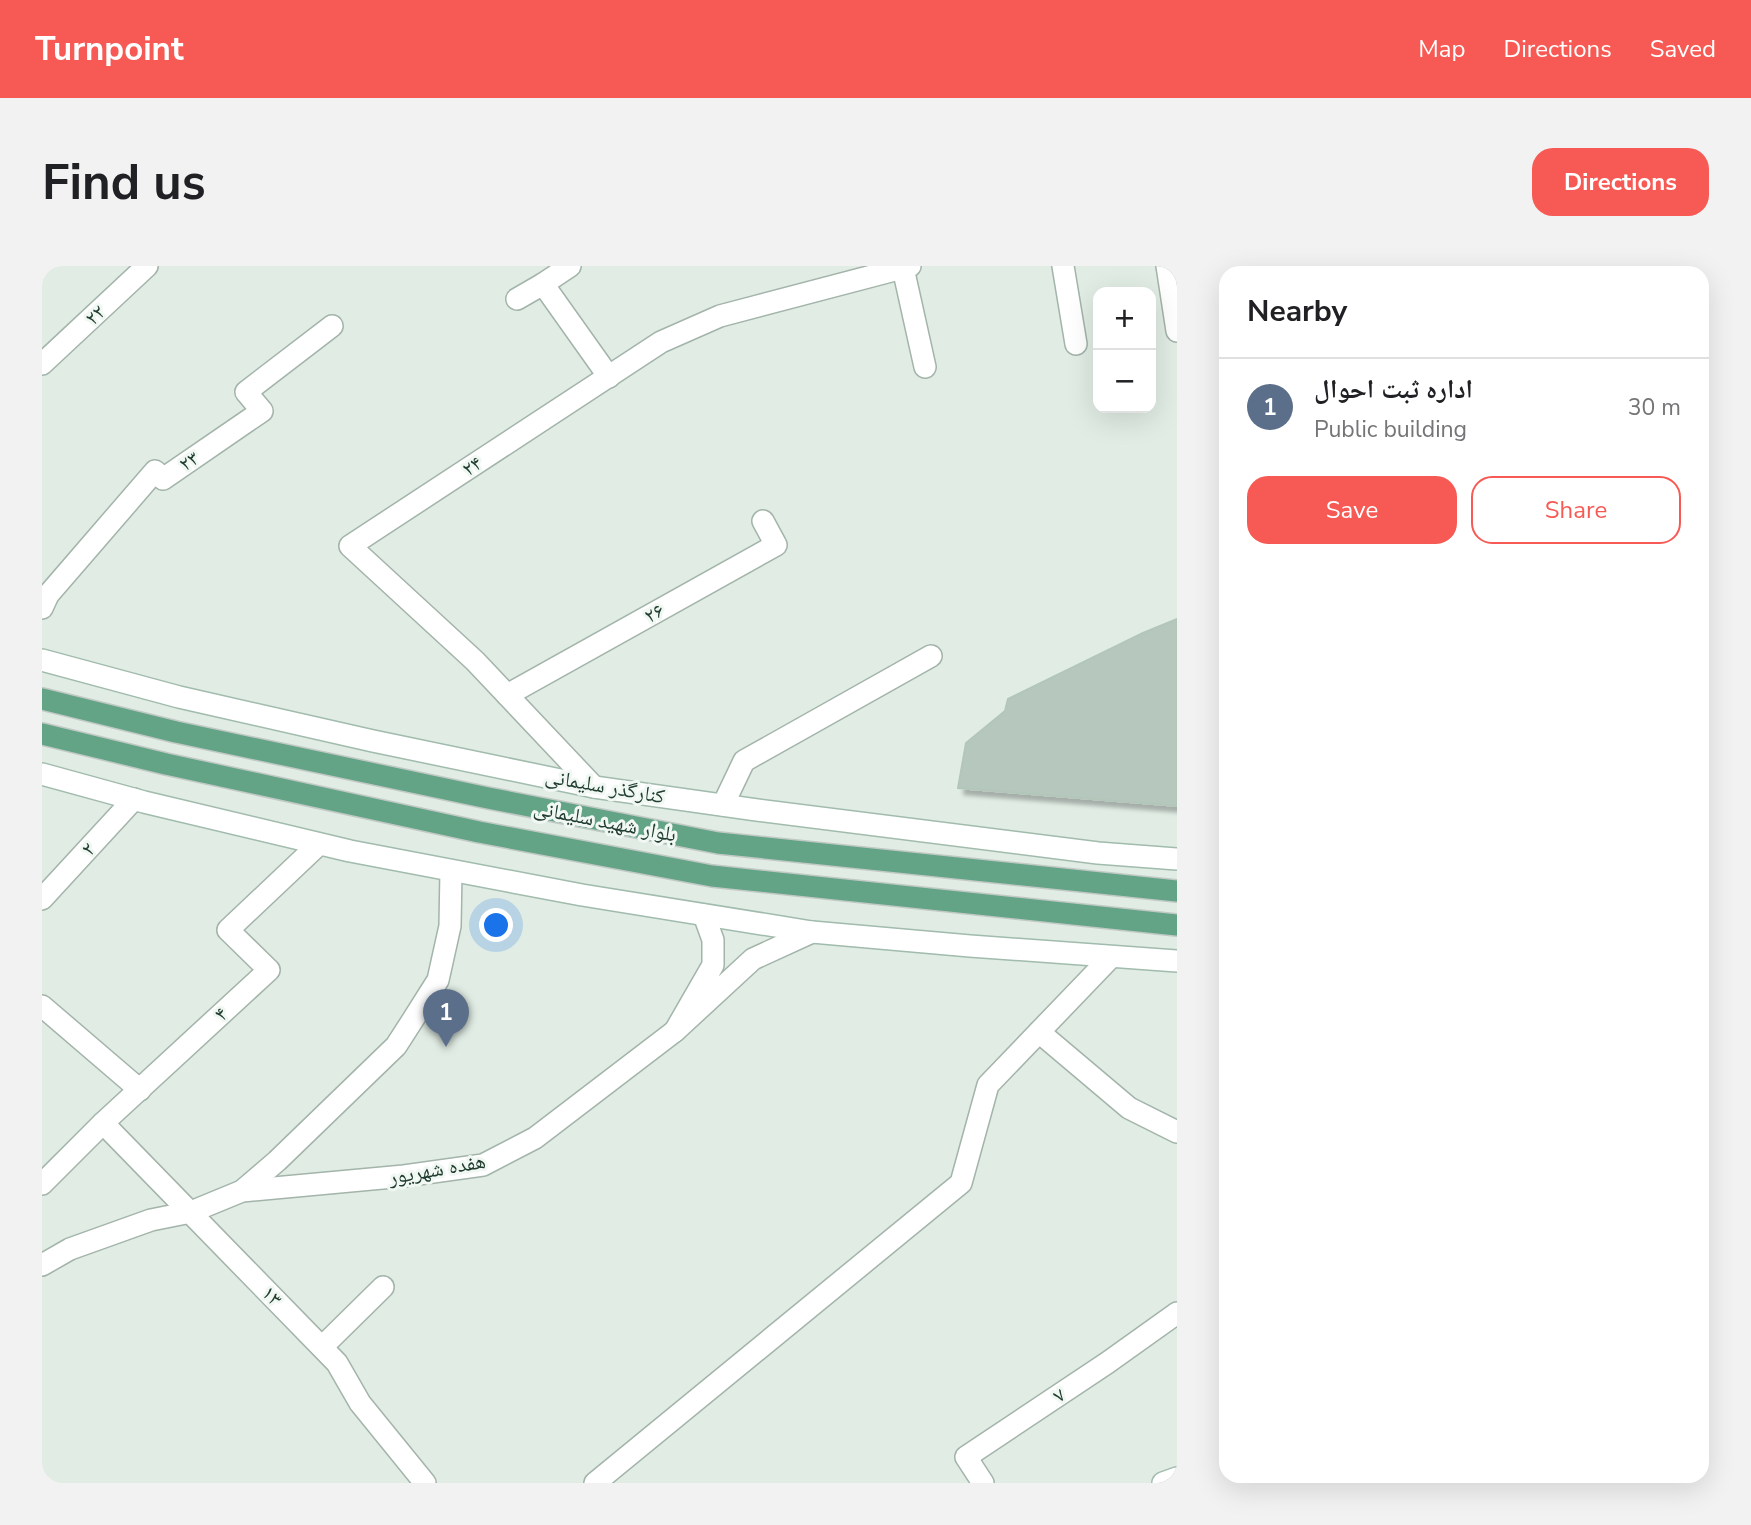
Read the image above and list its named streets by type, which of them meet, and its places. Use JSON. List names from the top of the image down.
{
  "streets": {
    "main road": ["بلوار شهید سلیمانی"],
    "street": [
      "۲۲",
      "۲۳",
      "۲۴",
      "۲۶",
      "کنارگذر سلیمانی",
      "۲",
      "۴",
      "هفده شهریور",
      "۱۳",
      "۷"
    ]
  },
  "crossings": [
    ["۲۴", "۲۶"],
    ["۲۴", "کنارگذر سلیمانی"],
    ["۴", "۱۳"],
    ["هفده شهریور", "۱۳"]
  ],
  "page": {
    "header": "Turnpoint",
    "nav": ["Map", "Directions", "Saved"],
    "buttons": [
      "Directions",
      ["Save", "Share"]
    ],
    "title": "Find us",
    "heading": "Nearby",
    "map_buttons": ["+", "−"],
    "list": [
      {
        "mark": "1",
        "name": "اداره ثبت احوال",
        "note": "Public building",
        "value": "30 m"
      }
    ],
    "pins": "1"
  }
}
